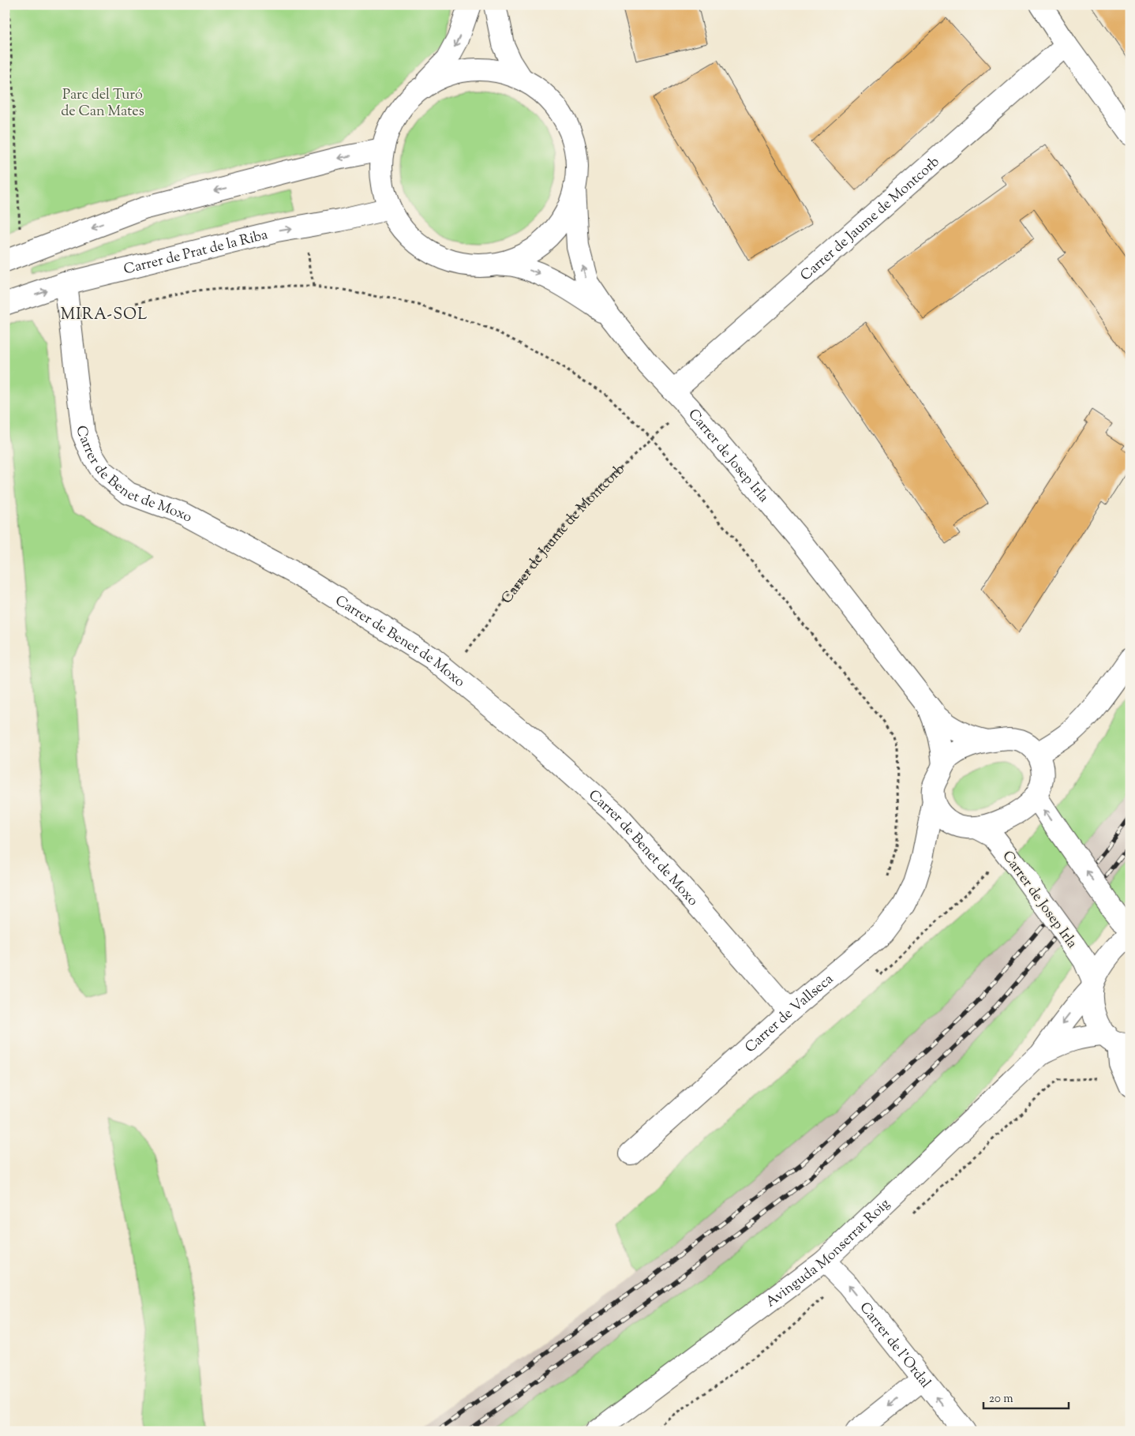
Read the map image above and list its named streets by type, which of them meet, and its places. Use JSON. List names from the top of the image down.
{
  "streets": {
    "street": [
      "Carrer de Jaume de Montcorb",
      "Carrer de Prat de la Riba",
      "Carrer de Josep Irla",
      "Carrer de Benet de Moxo",
      "Carrer de Vallseca",
      "Avinguda Monserrat Roig",
      "Carrer de l'Ordal"
    ]
  },
  "crossings": [
    ["Carrer de Jaume de Montcorb", "Carrer de Josep Irla"],
    ["Carrer de Jaume de Montcorb", "Carrer de Benet de Moxo"],
    ["Carrer de Prat de la Riba", "Carrer de Benet de Moxo"],
    ["Carrer de Josep Irla", "Carrer de Vallseca"],
    ["Carrer de Josep Irla", "Avinguda Monserrat Roig"],
    ["Carrer de Benet de Moxo", "Carrer de Vallseca"],
    ["Avinguda Monserrat Roig", "Carrer de l'Ordal"]
  ],
  "one_way": ["Carrer de l'Ordal"],
  "districts": ["MIRA-SOL"],
  "parks": ["Parc del Turó de Can Mates"],
  "scale_bar": "20 m"
}
